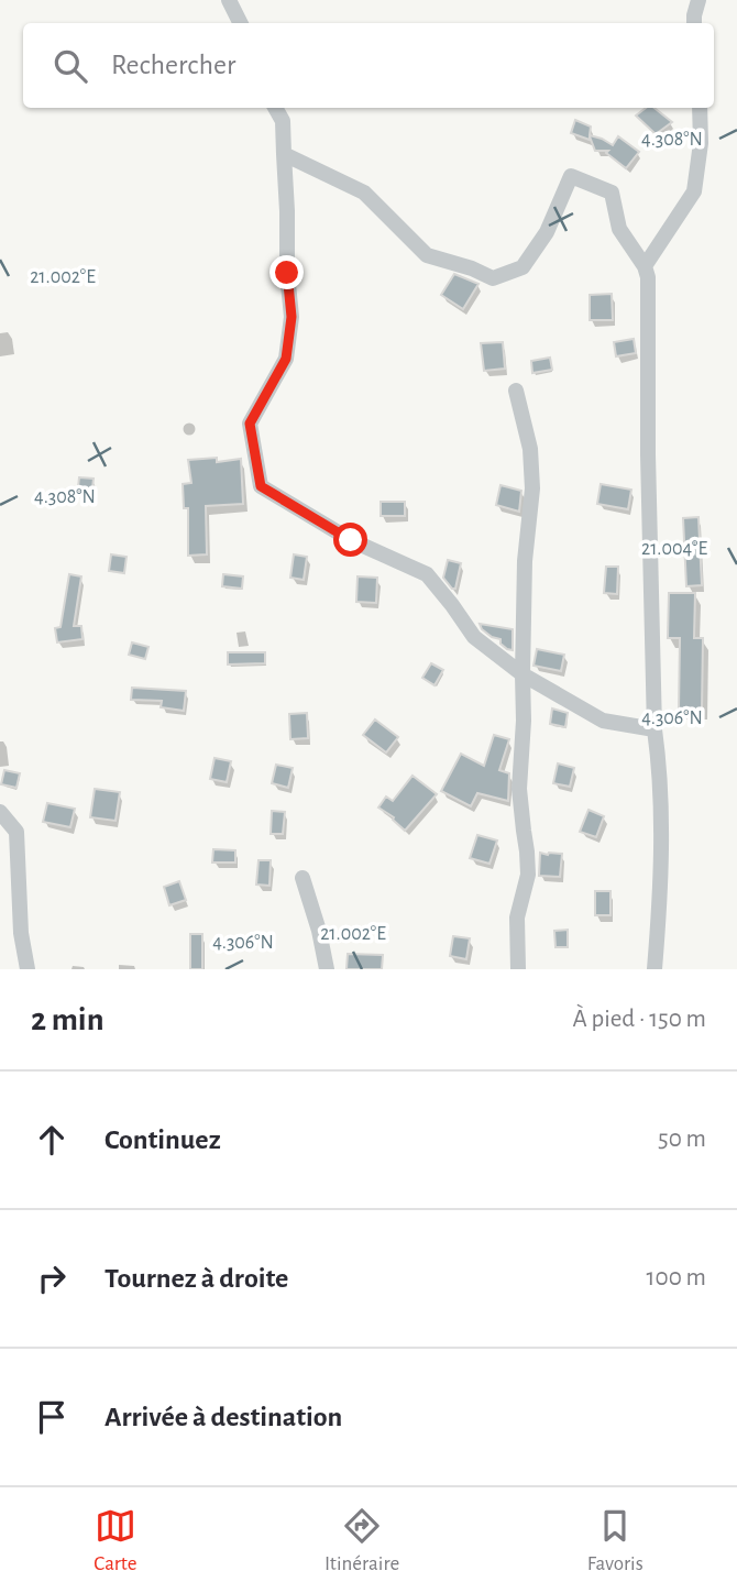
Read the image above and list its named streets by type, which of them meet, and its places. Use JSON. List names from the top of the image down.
{
  "page": {
    "search": "Rechercher",
    "heading": ["2 min", "À pied · 150 m"],
    "list": [
      ["Continuez", "50 m"],
      ["Tournez à droite", "100 m"],
      "Arrivée à destination"
    ],
    "nav": ["Carte", "Itinéraire", "Favoris"]
  },
  "coordinates": [
    "4.308°N",
    "21.002°E",
    "21.004°E",
    "4.306°N"
  ]
}
